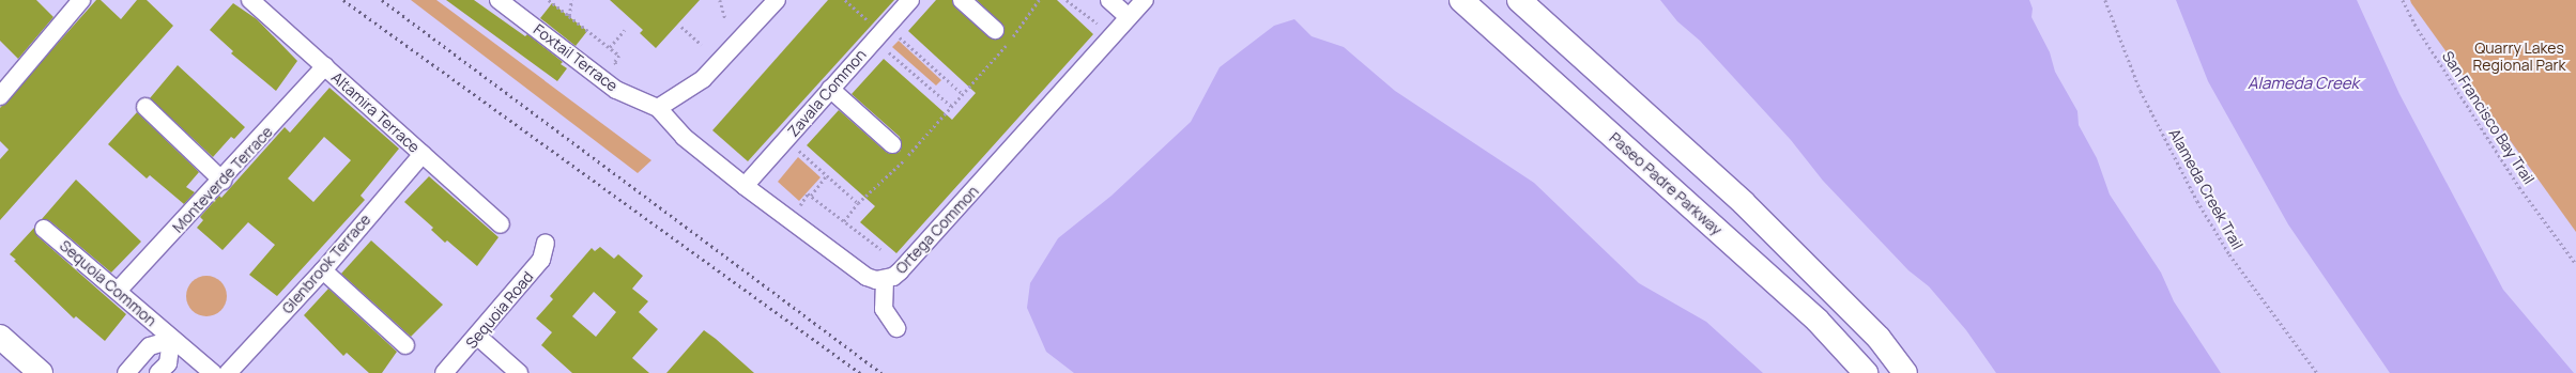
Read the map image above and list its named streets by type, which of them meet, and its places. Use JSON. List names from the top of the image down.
{
  "streets": {
    "main road": ["Paseo Padre Parkway"],
    "street": [
      "Foxtail Terrace",
      "Zavala Common",
      "Altamira Terrace",
      "Monteverde Terrace",
      "Ortega Common",
      "Glenbrook Terrace",
      "Sequoia Common",
      "Sequoia Road"
    ],
    "path": ["San Francisco Bay Trail", "Alameda Creek Trail"]
  },
  "crossings": [
    ["Foxtail Terrace", "Ortega Common"],
    ["Zavala Common", "Ortega Common"],
    ["Altamira Terrace", "Monteverde Terrace"],
    ["Altamira Terrace", "Glenbrook Terrace"],
    ["Monteverde Terrace", "Sequoia Common"]
  ],
  "water": ["Alameda Creek"],
  "parks": ["Quarry Lakes Regional Park"]
}
